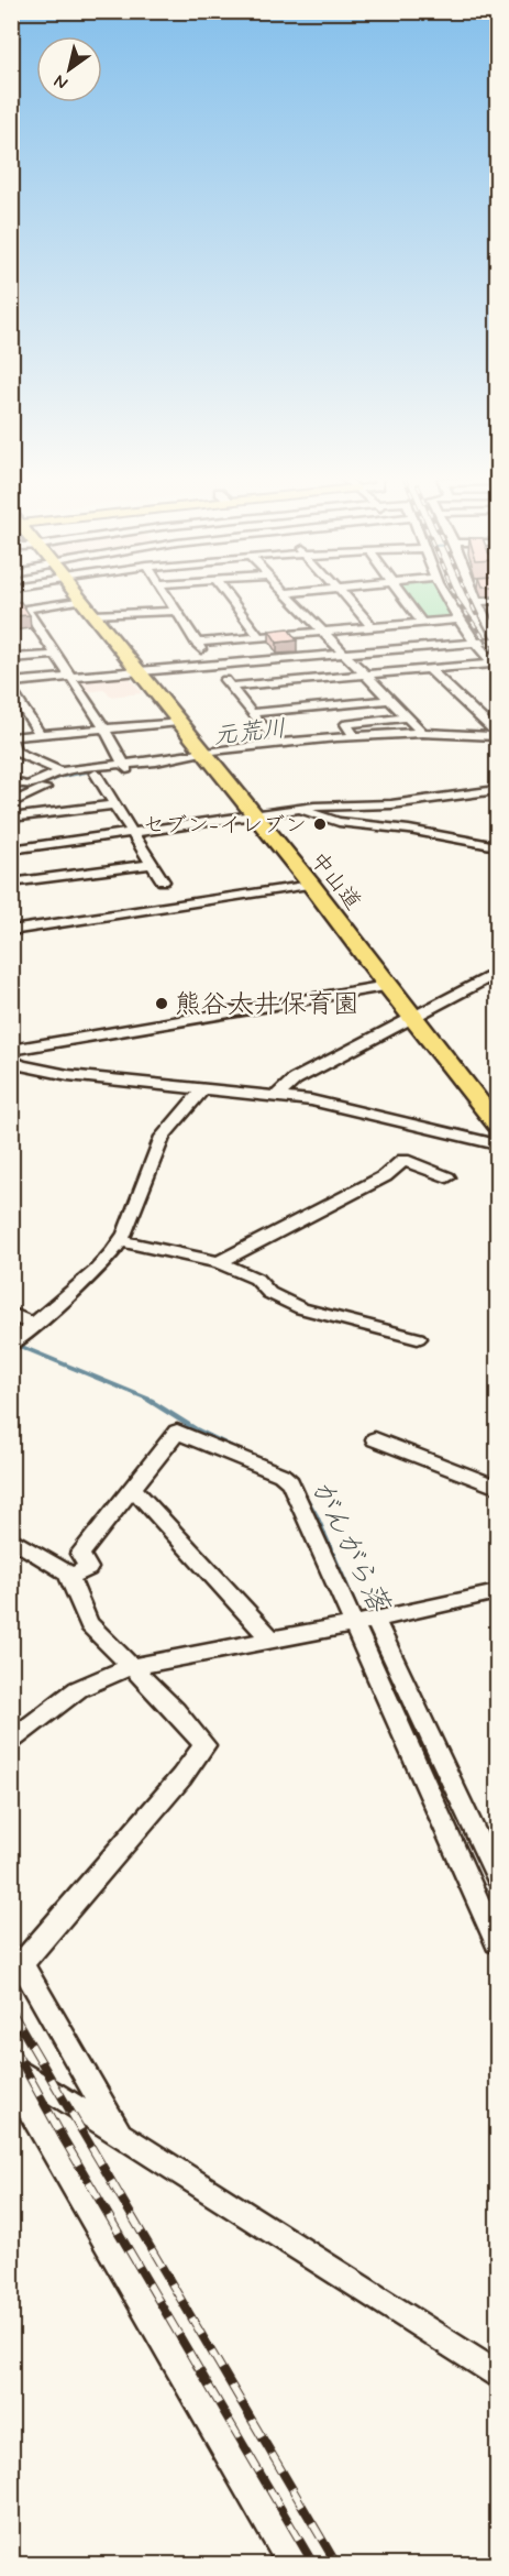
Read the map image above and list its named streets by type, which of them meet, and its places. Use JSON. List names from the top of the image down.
{
  "streets": {
    "highway": ["中山道"]
  },
  "water": ["元荒川", "がんがら落"],
  "places": ["セブン-イレブン", "熊谷太井保育園"],
  "north": "bottom left"
}
